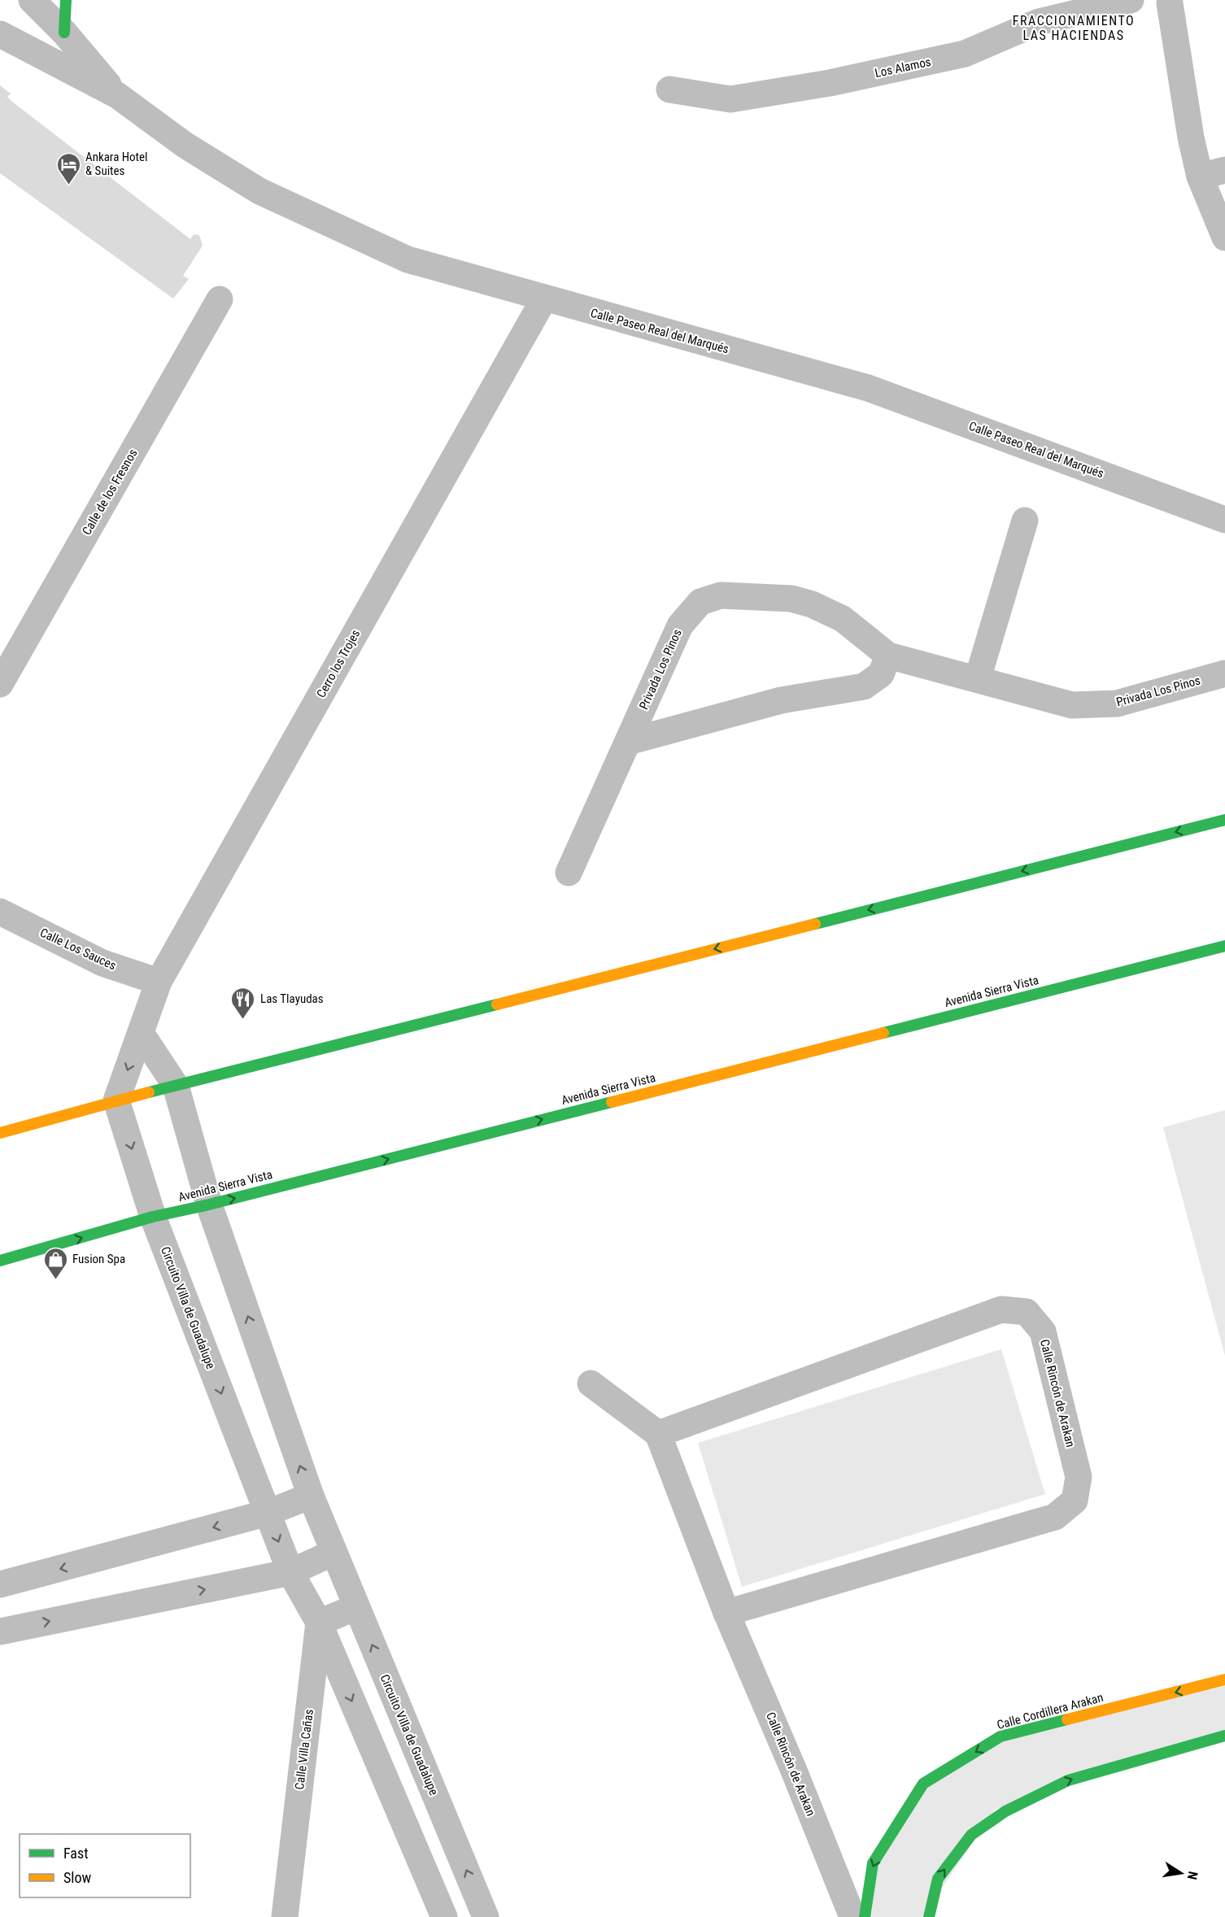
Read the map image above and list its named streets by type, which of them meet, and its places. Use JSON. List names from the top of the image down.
{
  "streets": {
    "main road": ["Avenida Sierra Vista", "Calle Cordillera Arakan"],
    "street": [
      "Los Alamos",
      "Calle Paseo Real del Marqués",
      "Calle de los Fresnos",
      "Cerro los Trojes",
      "Privada Los Pinos",
      "Calle Los Sauces",
      "Circuito Villa de Guadalupe",
      "Calle Rincón de Arakan",
      "Calle Villa Cañas"
    ]
  },
  "crossings": [
    ["Calle Paseo Real del Marqués", "Cerro los Trojes"],
    ["Cerro los Trojes", "Calle Los Sauces"],
    ["Cerro los Trojes", "Circuito Villa de Guadalupe"],
    ["Avenida Sierra Vista", "Circuito Villa de Guadalupe"],
    ["Circuito Villa de Guadalupe", "Calle Villa Cañas"]
  ],
  "one_way": ["Avenida Sierra Vista"],
  "districts": ["FRACCIONAMIENTO LAS HACIENDAS"],
  "places": {
    "hotel": ["Ankara Hotel & Suites"],
    "restaurant": ["Las Tlayudas"],
    "shop": ["Fusion Spa"]
  },
  "legend": ["Fast", "Slow"],
  "north": "right"
}
